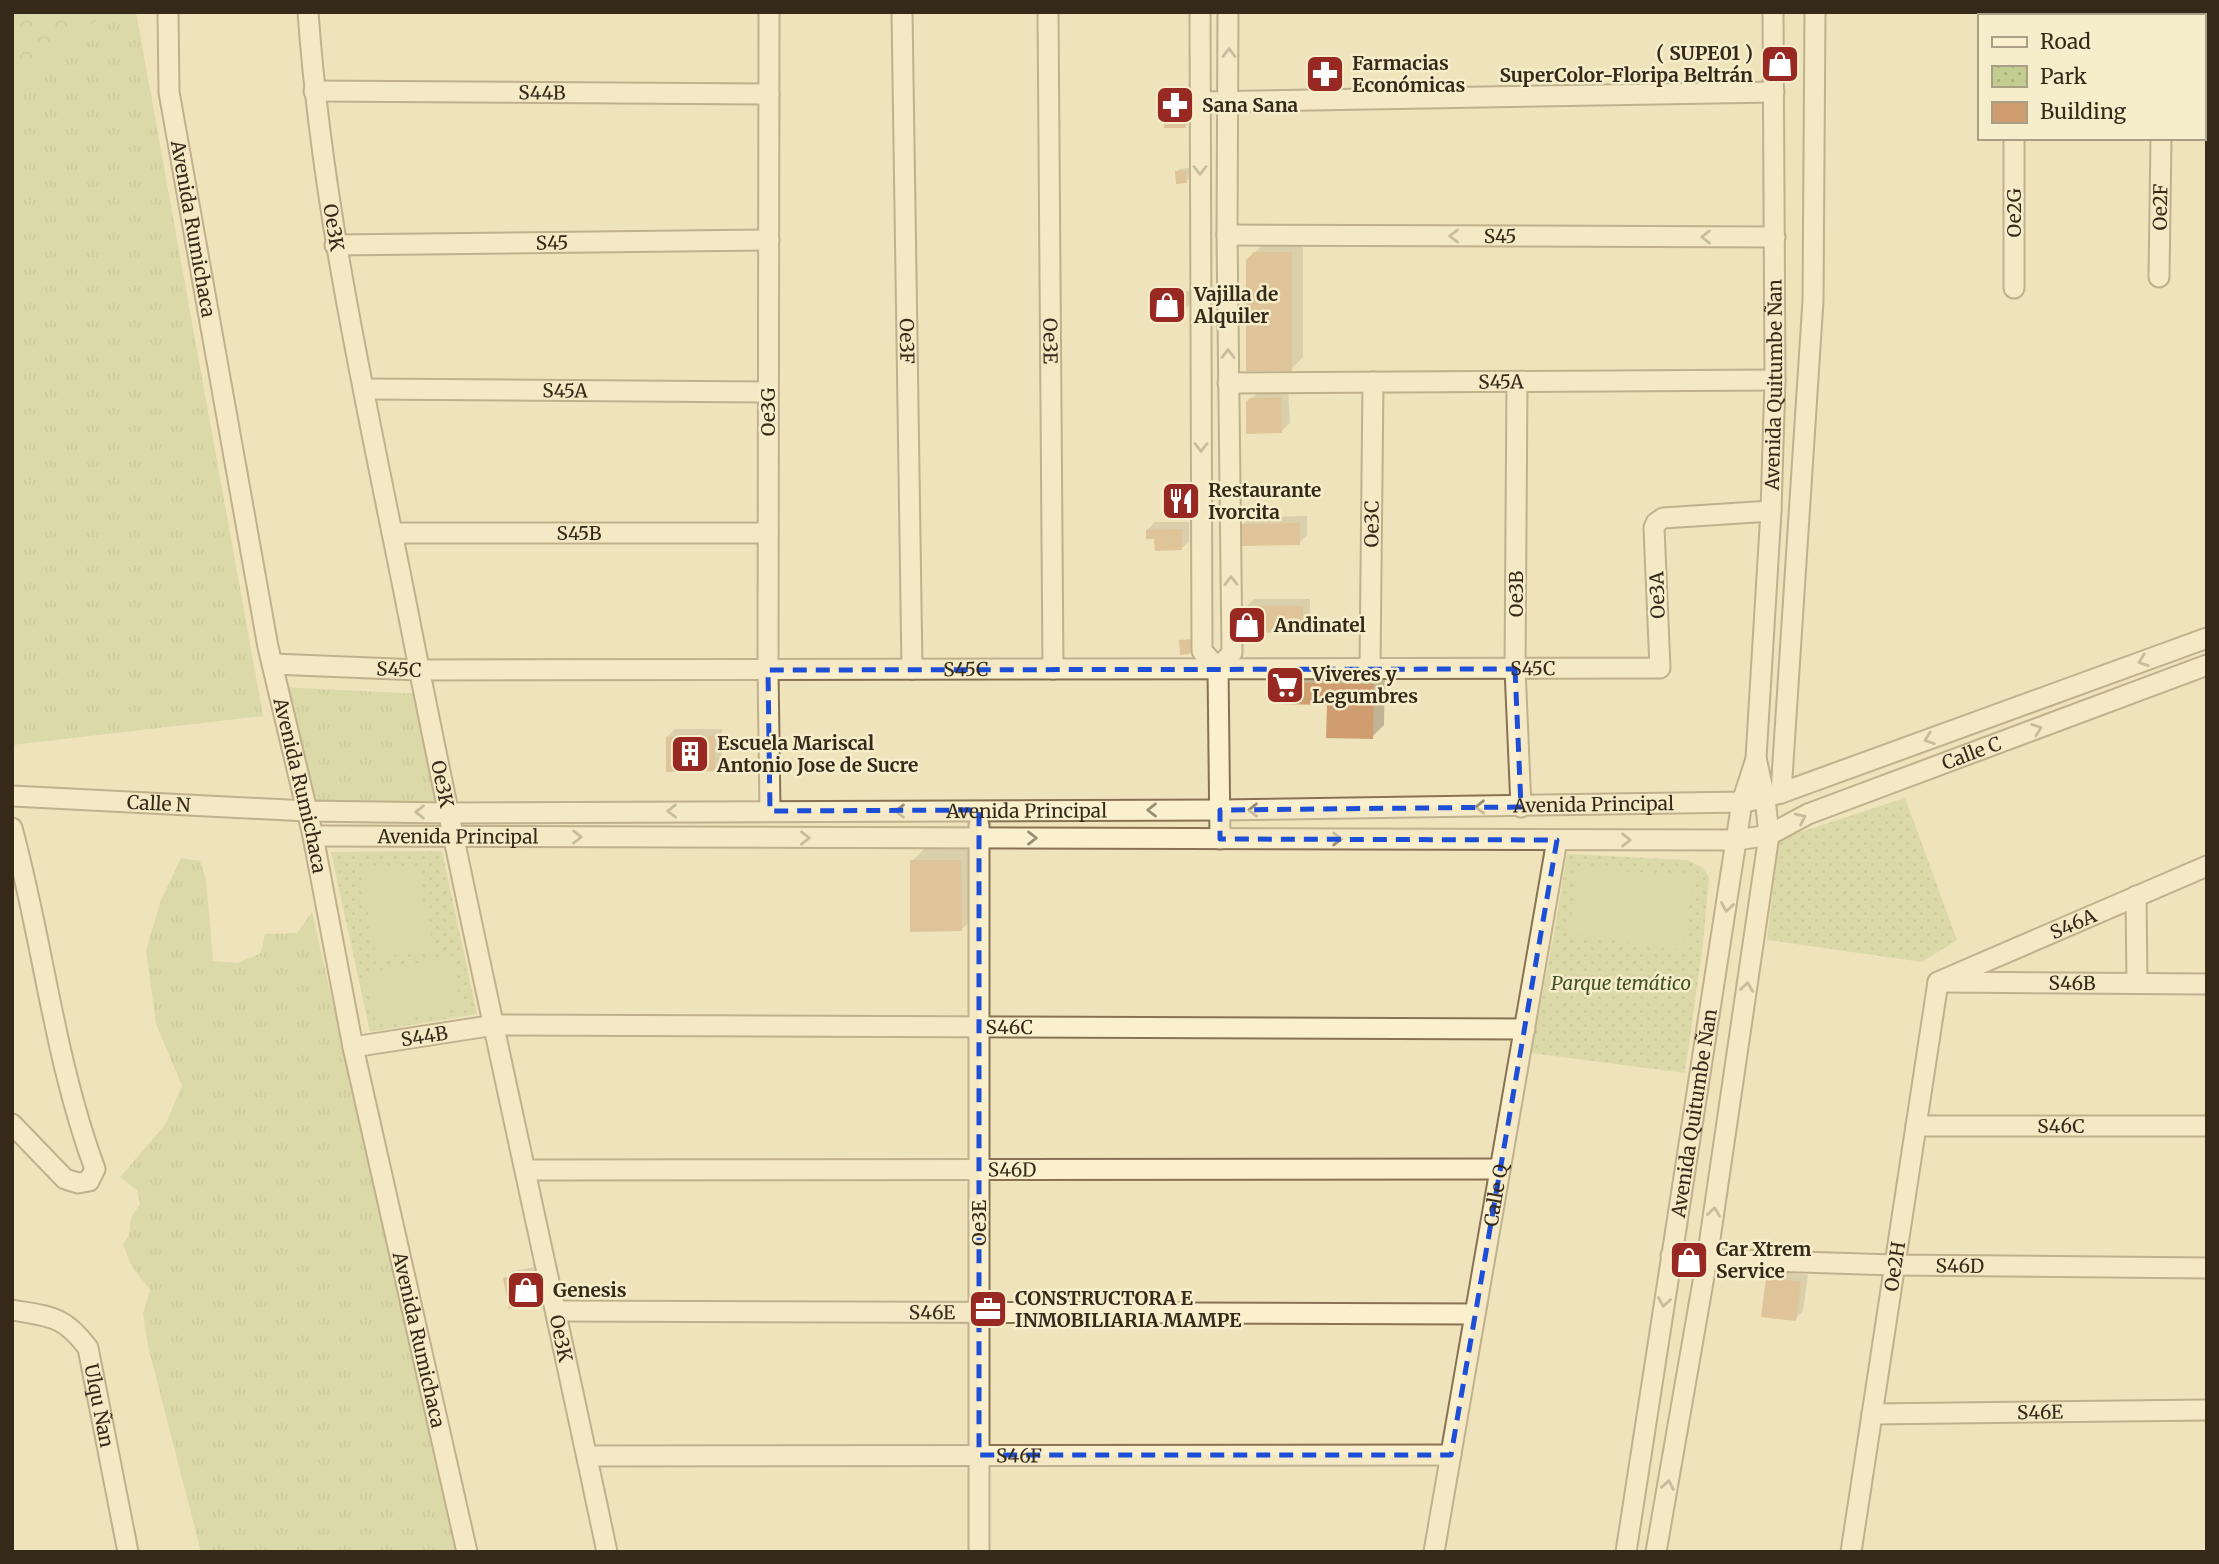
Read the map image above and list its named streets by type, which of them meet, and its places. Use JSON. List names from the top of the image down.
{
  "streets": {
    "street": [
      "S44B",
      "Oe2F",
      "Oe2G",
      "Avenida Rumichaca",
      "Oe3K",
      "S45",
      "Oe3F",
      "Oe3E",
      "S45A",
      "Avenida Quitumbe Ñan",
      "Oe3G",
      "Oe3C",
      "S45B",
      "Oe3B",
      "Oe3A",
      "S45C",
      "Calle C",
      "Calle N",
      "Avenida Principal",
      "S46A",
      "S46B",
      "S46C",
      "S46D",
      "Calle Q",
      "Oe2H",
      "S46E",
      "Ulqu Ñan",
      "S46F"
    ]
  },
  "crossings": [
    ["S44B", "Avenida Rumichaca"],
    ["S44B", "Oe3K"],
    ["S44B", "Oe3G"],
    ["S44B", "S46C"],
    ["Avenida Rumichaca", "S45C"],
    ["Avenida Rumichaca", "Calle N"],
    ["Avenida Rumichaca", "Avenida Principal"],
    ["Oe3K", "S45"],
    ["Oe3K", "S45A"],
    ["Oe3K", "S45B"],
    ["Oe3K", "S45C"],
    ["Oe3K", "Avenida Principal"],
    ["Oe3K", "S46C"],
    ["Oe3K", "S46D"],
    ["Oe3K", "S46E"],
    ["Oe3K", "S46F"],
    ["S45", "Avenida Quitumbe Ñan"],
    ["S45", "Oe3G"],
    ["Oe3F", "S45C"],
    ["Oe3E", "S45C"],
    ["Oe3E", "Avenida Principal"],
    ["Oe3E", "S46C"],
    ["Oe3E", "S46D"],
    ["Oe3E", "S46E"],
    ["Oe3E", "S46F"],
    ["S45A", "Avenida Quitumbe Ñan"],
    ["S45A", "Oe3G"],
    ["S45A", "Oe3C"],
    ["S45A", "Oe3B"],
    ["Avenida Quitumbe Ñan", "Oe3A"],
    ["Avenida Quitumbe Ñan", "Calle C"],
    ["Avenida Quitumbe Ñan", "Avenida Principal"],
    ["Avenida Quitumbe Ñan", "S46D"],
    ["Oe3G", "S45B"],
    ["Oe3G", "S45C"],
    ["Oe3G", "Avenida Principal"],
    ["Oe3C", "S45C"],
    ["Oe3B", "S45C"],
    ["Oe3B", "Avenida Principal"],
    ["Oe3A", "S45C"],
    ["Calle C", "Avenida Principal"],
    ["Calle N", "Avenida Principal"],
    ["Avenida Principal", "Calle Q"],
    ["S46A", "S46B"],
    ["S46A", "Oe2H"],
    ["S46B", "Oe2H"],
    ["S46C", "Calle Q"],
    ["S46C", "Oe2H"],
    ["S46D", "Calle Q"],
    ["S46D", "Oe2H"],
    ["Calle Q", "S46E"],
    ["Calle Q", "S46F"],
    ["Oe2H", "S46E"]
  ],
  "parks": ["Parque temático"],
  "places": {
    "shop": [
      "( SUPE01 ) SuperColor-Floripa Beltrán",
      "Vajilla de Alquiler",
      "Andinatel",
      "Car Xtrem Service",
      "Genesis"
    ],
    "pharmacy": ["Farmacias Económicas", "Sana Sana"],
    "restaurant": ["Restaurante Ivorcita"],
    "supermarket": ["Viveres y Legumbres"],
    "building": ["Escuela Mariscal Antonio Jose de Sucre"],
    "office": ["CONSTRUCTORA E INMOBILIARIA MAMPE"]
  },
  "legend": ["Road", "Park", "Building"]
}
